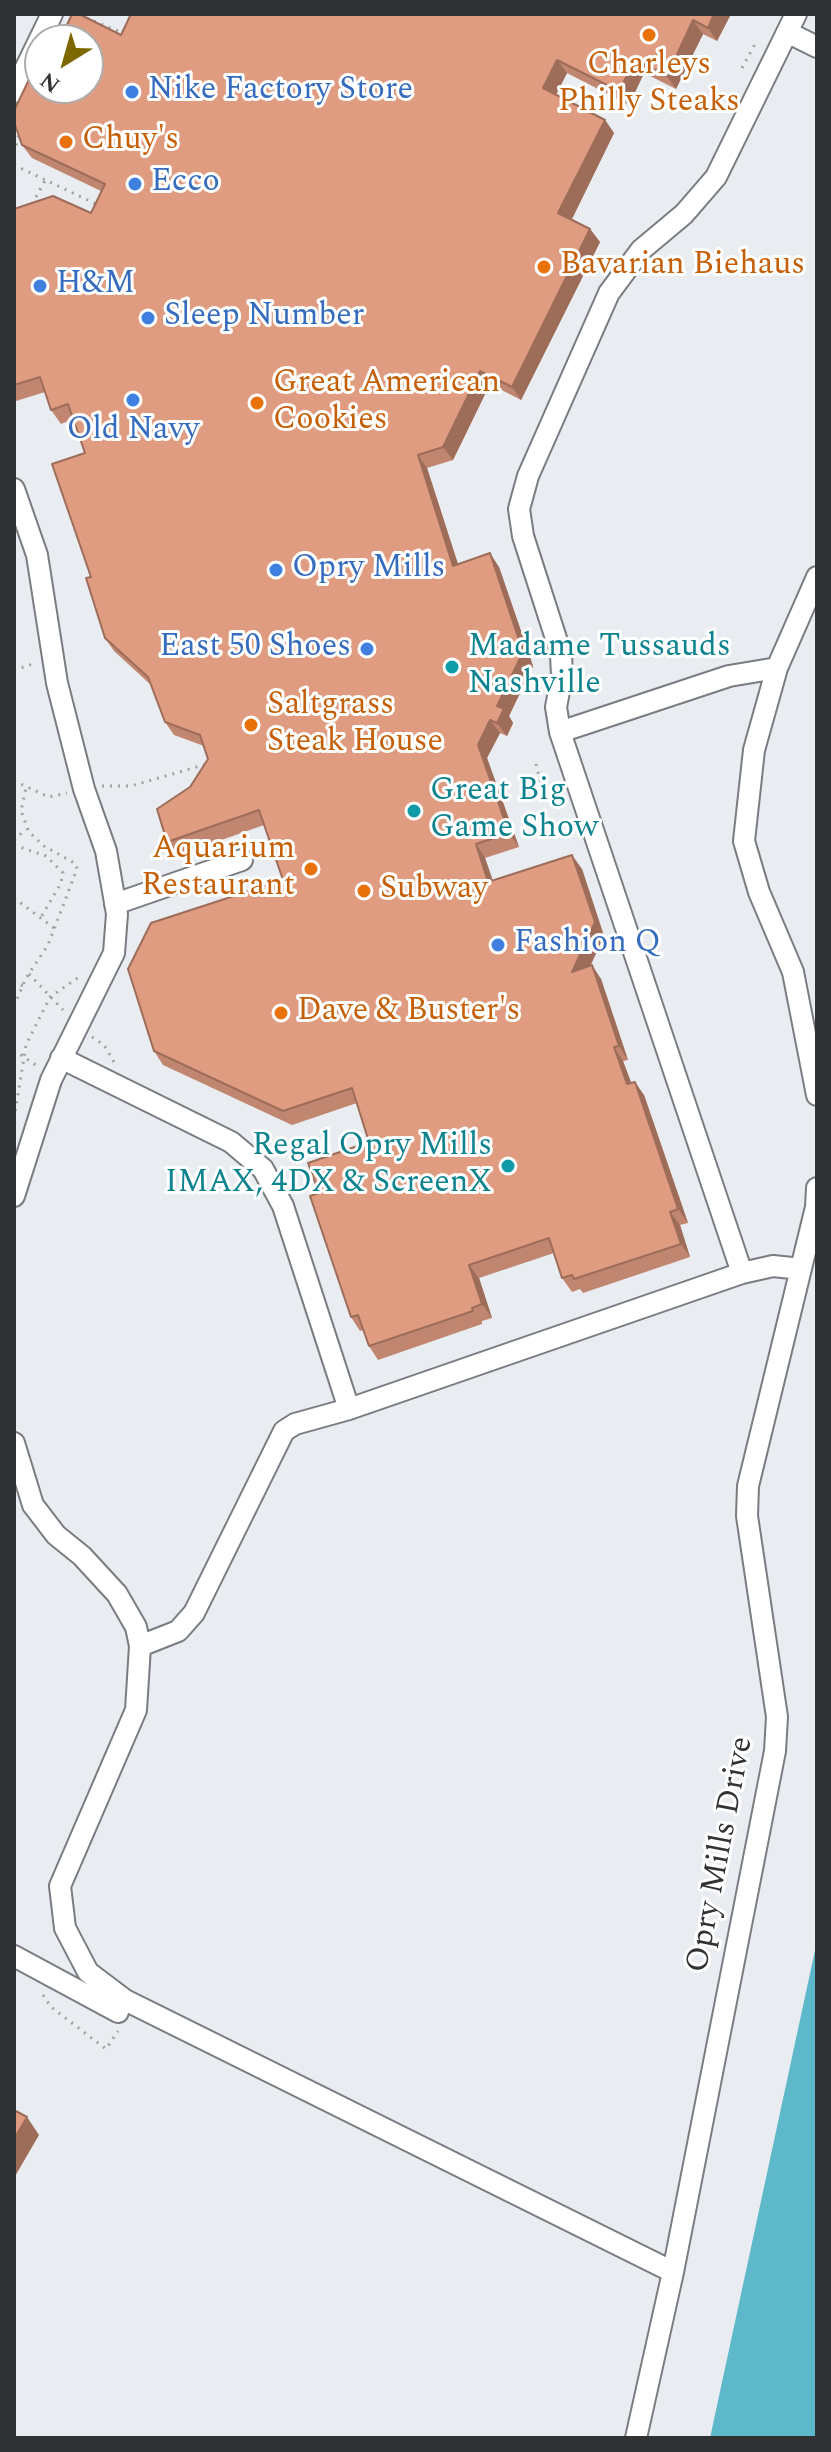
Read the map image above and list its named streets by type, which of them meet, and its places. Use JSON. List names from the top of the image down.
{
  "streets": {
    "lane": ["Opry Mills Drive"]
  },
  "places": [
    "Charleys Philly Steaks",
    "Nike Factory Store",
    "Chuy's",
    "Ecco",
    "Bavarian Biehaus",
    "H&M",
    "Sleep Number",
    "Old Navy",
    "Great American Cookies",
    "Opry Mills",
    "East 50 Shoes",
    "Madame Tussauds Nashville",
    "Saltgrass Steak House",
    "Great Big Game Show",
    "Aquarium Restaurant",
    "Subway",
    "Fashion Q",
    "Dave & Buster's",
    "Regal Opry Mills IMAX, 4DX & ScreenX"
  ],
  "north": "bottom left"
}
